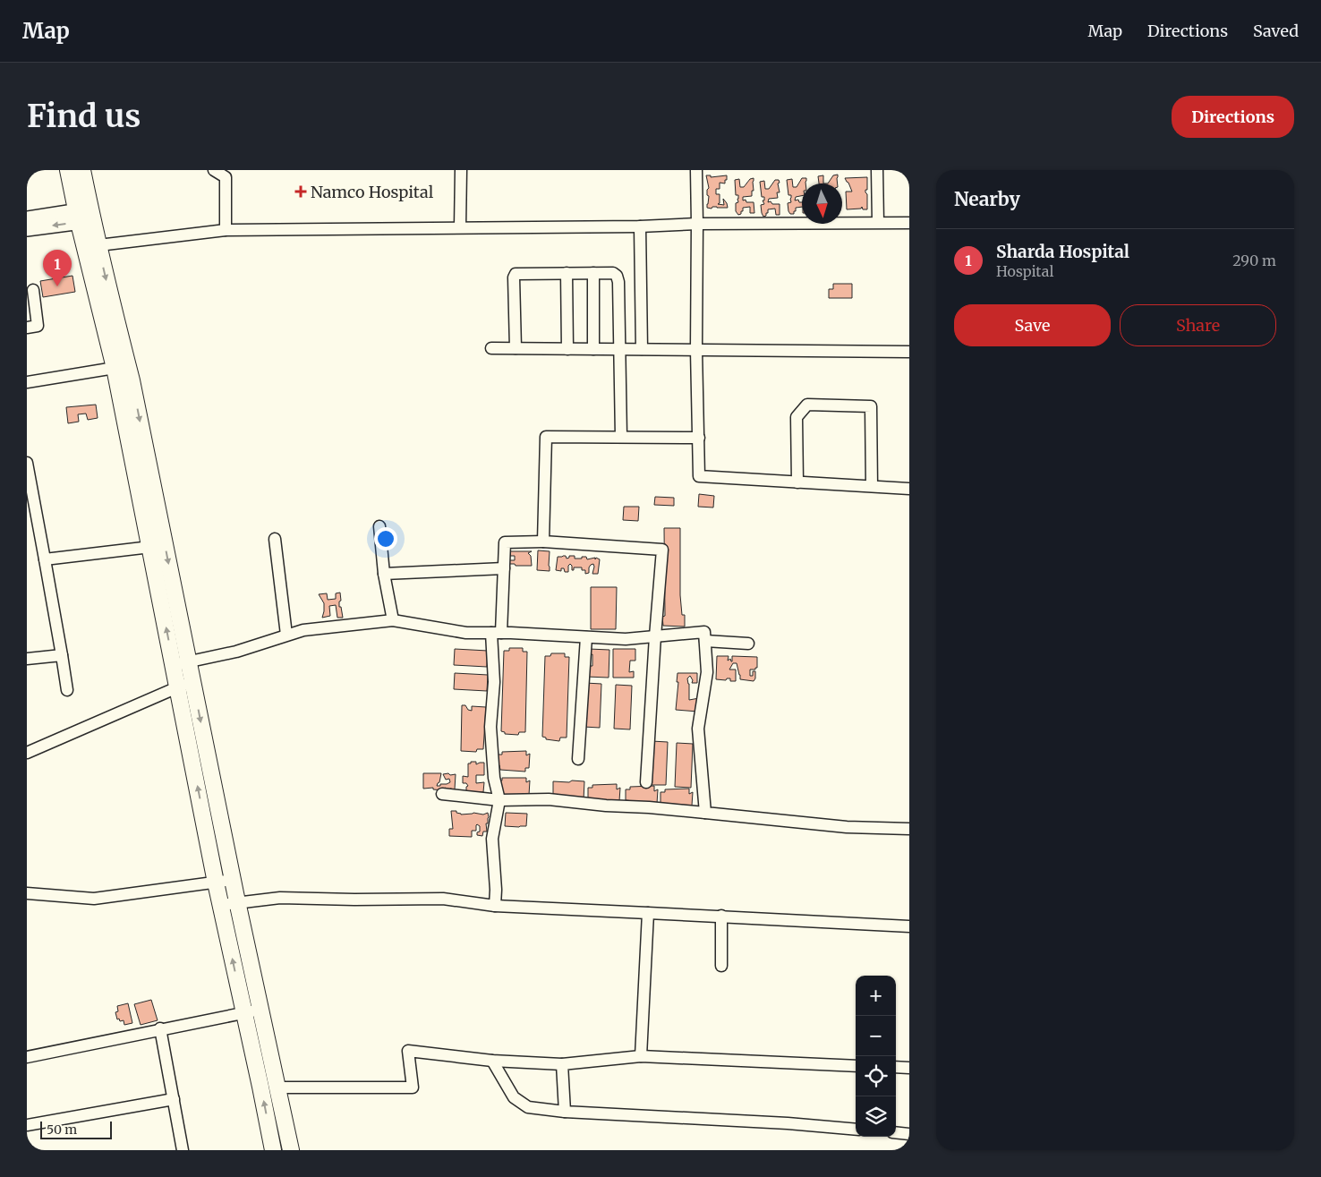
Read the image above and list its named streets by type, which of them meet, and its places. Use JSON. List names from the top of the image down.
{
  "places": {
    "health": ["Namco Hospital"]
  },
  "scale_bar": "50 m",
  "north": "bottom",
  "page": {
    "header": "Map",
    "nav": ["Map", "Directions", "Saved"],
    "buttons": [
      "Directions",
      ["Save", "Share"]
    ],
    "title": "Find us",
    "heading": "Nearby",
    "list": [
      {
        "mark": "1",
        "name": "Sharda Hospital",
        "note": "Hospital",
        "value": "290 m"
      }
    ],
    "pins": "1",
    "map_buttons": ["+", "−"],
    "scale": "50 m"
  }
}
